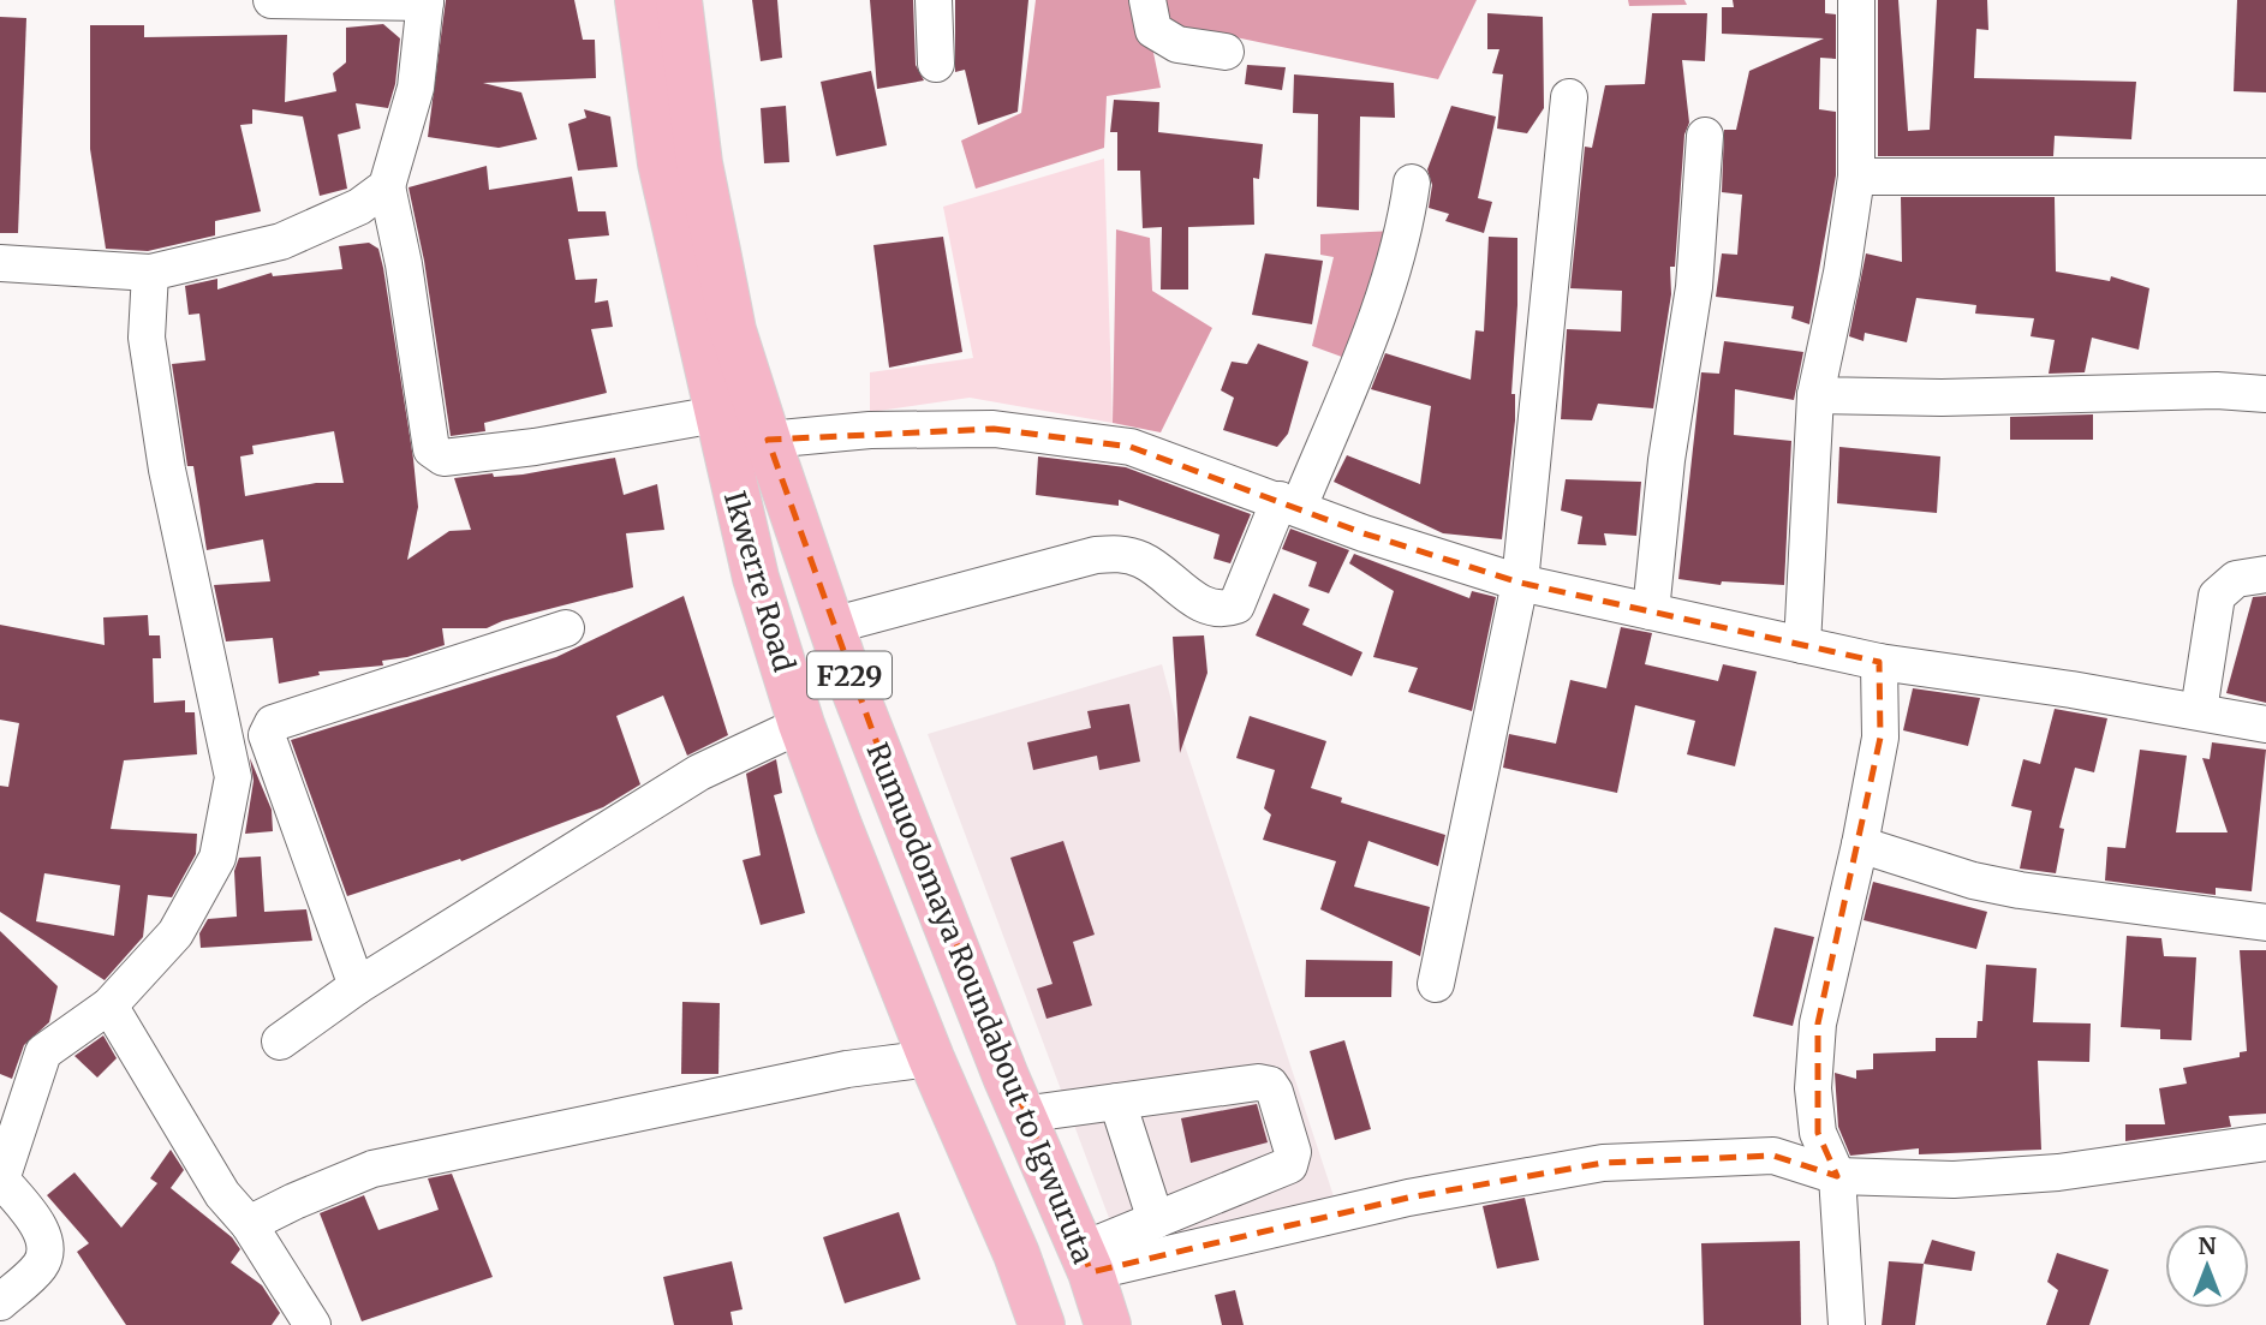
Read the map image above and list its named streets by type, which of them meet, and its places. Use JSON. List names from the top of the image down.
{
  "streets": {
    "main road": ["Ikwerre Road", "F229", "Rumuodomaya Roundabout to Igwuruta"]
  },
  "north": "top"
}
